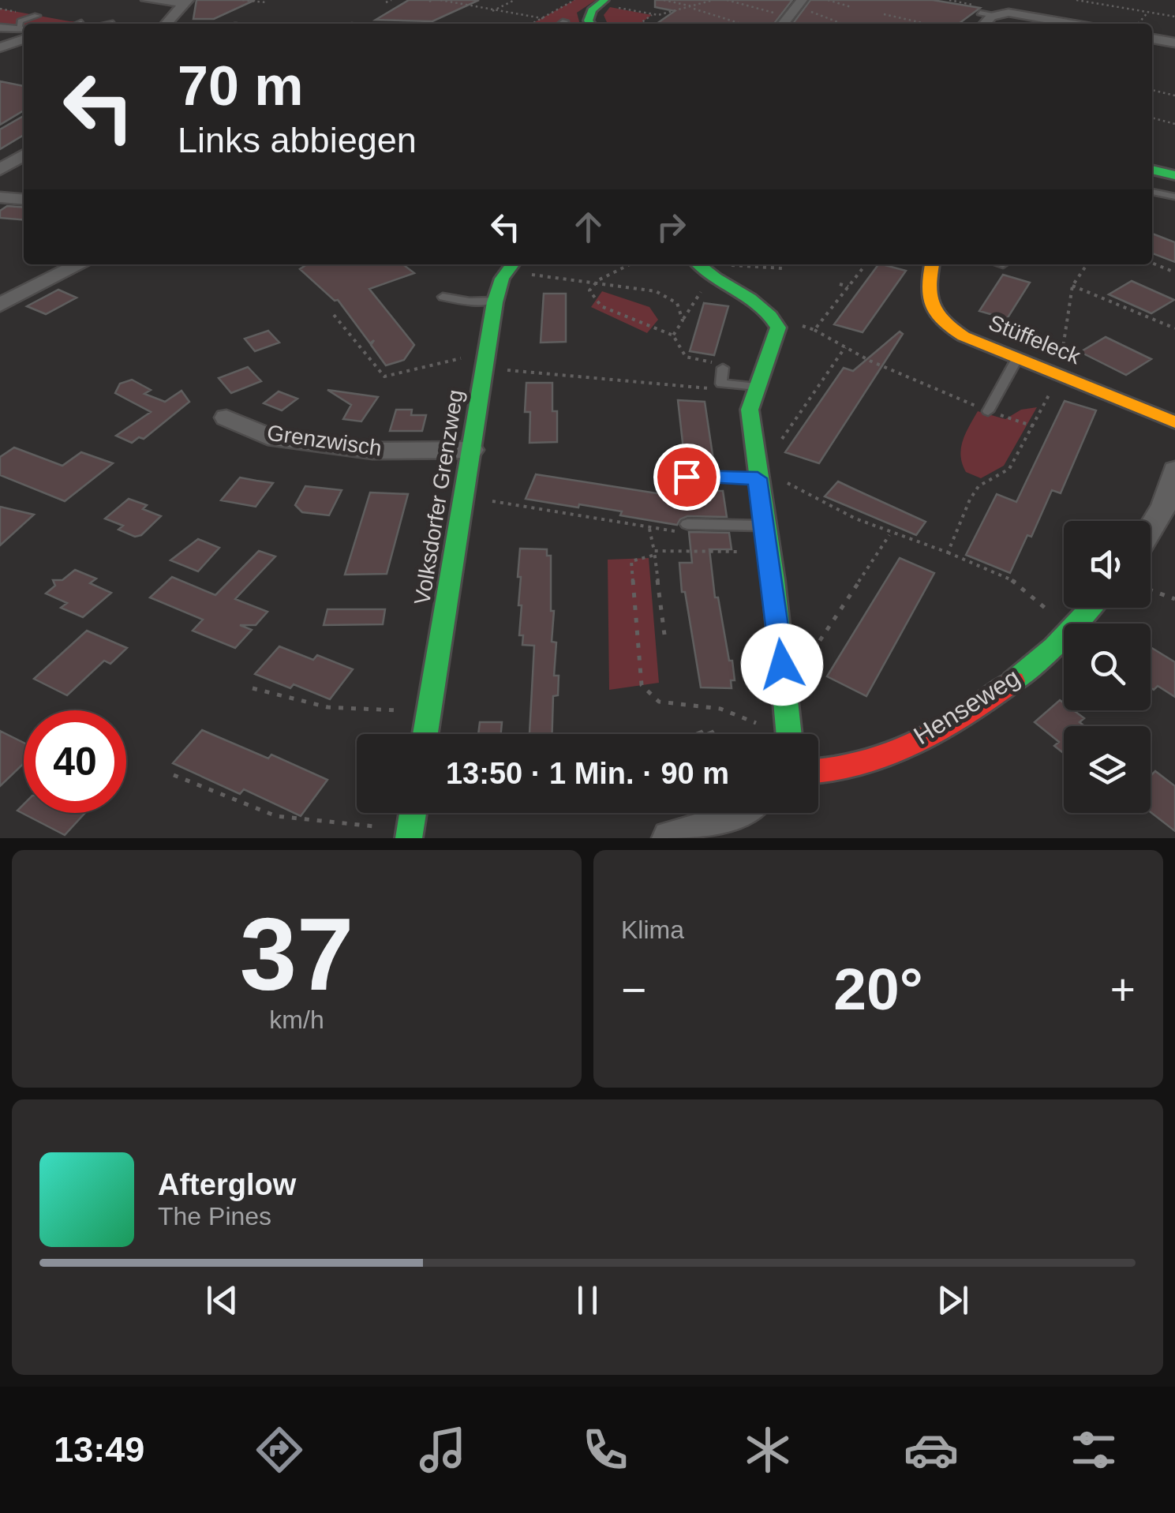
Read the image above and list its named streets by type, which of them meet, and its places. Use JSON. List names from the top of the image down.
{
  "streets": {
    "street": [
      "Stüffeleck",
      "Grenzwisch",
      "Volksdorfer Grenzweg",
      "Henseweg"
    ]
  },
  "crossings": [
    ["Grenzwisch", "Volksdorfer Grenzweg"]
  ],
  "page": {
    "turn": ["70 m", "Links abbiegen"],
    "limit": "40",
    "trip": "13:50 · 1 Min. · 90 m",
    "tile": [
      ["37", "km/h"],
      "Klima"
    ],
    "heat": ["−", "20°", "+"],
    "song": ["Afterglow", "The Pines"],
    "tabs": "13:49"
  }
}
